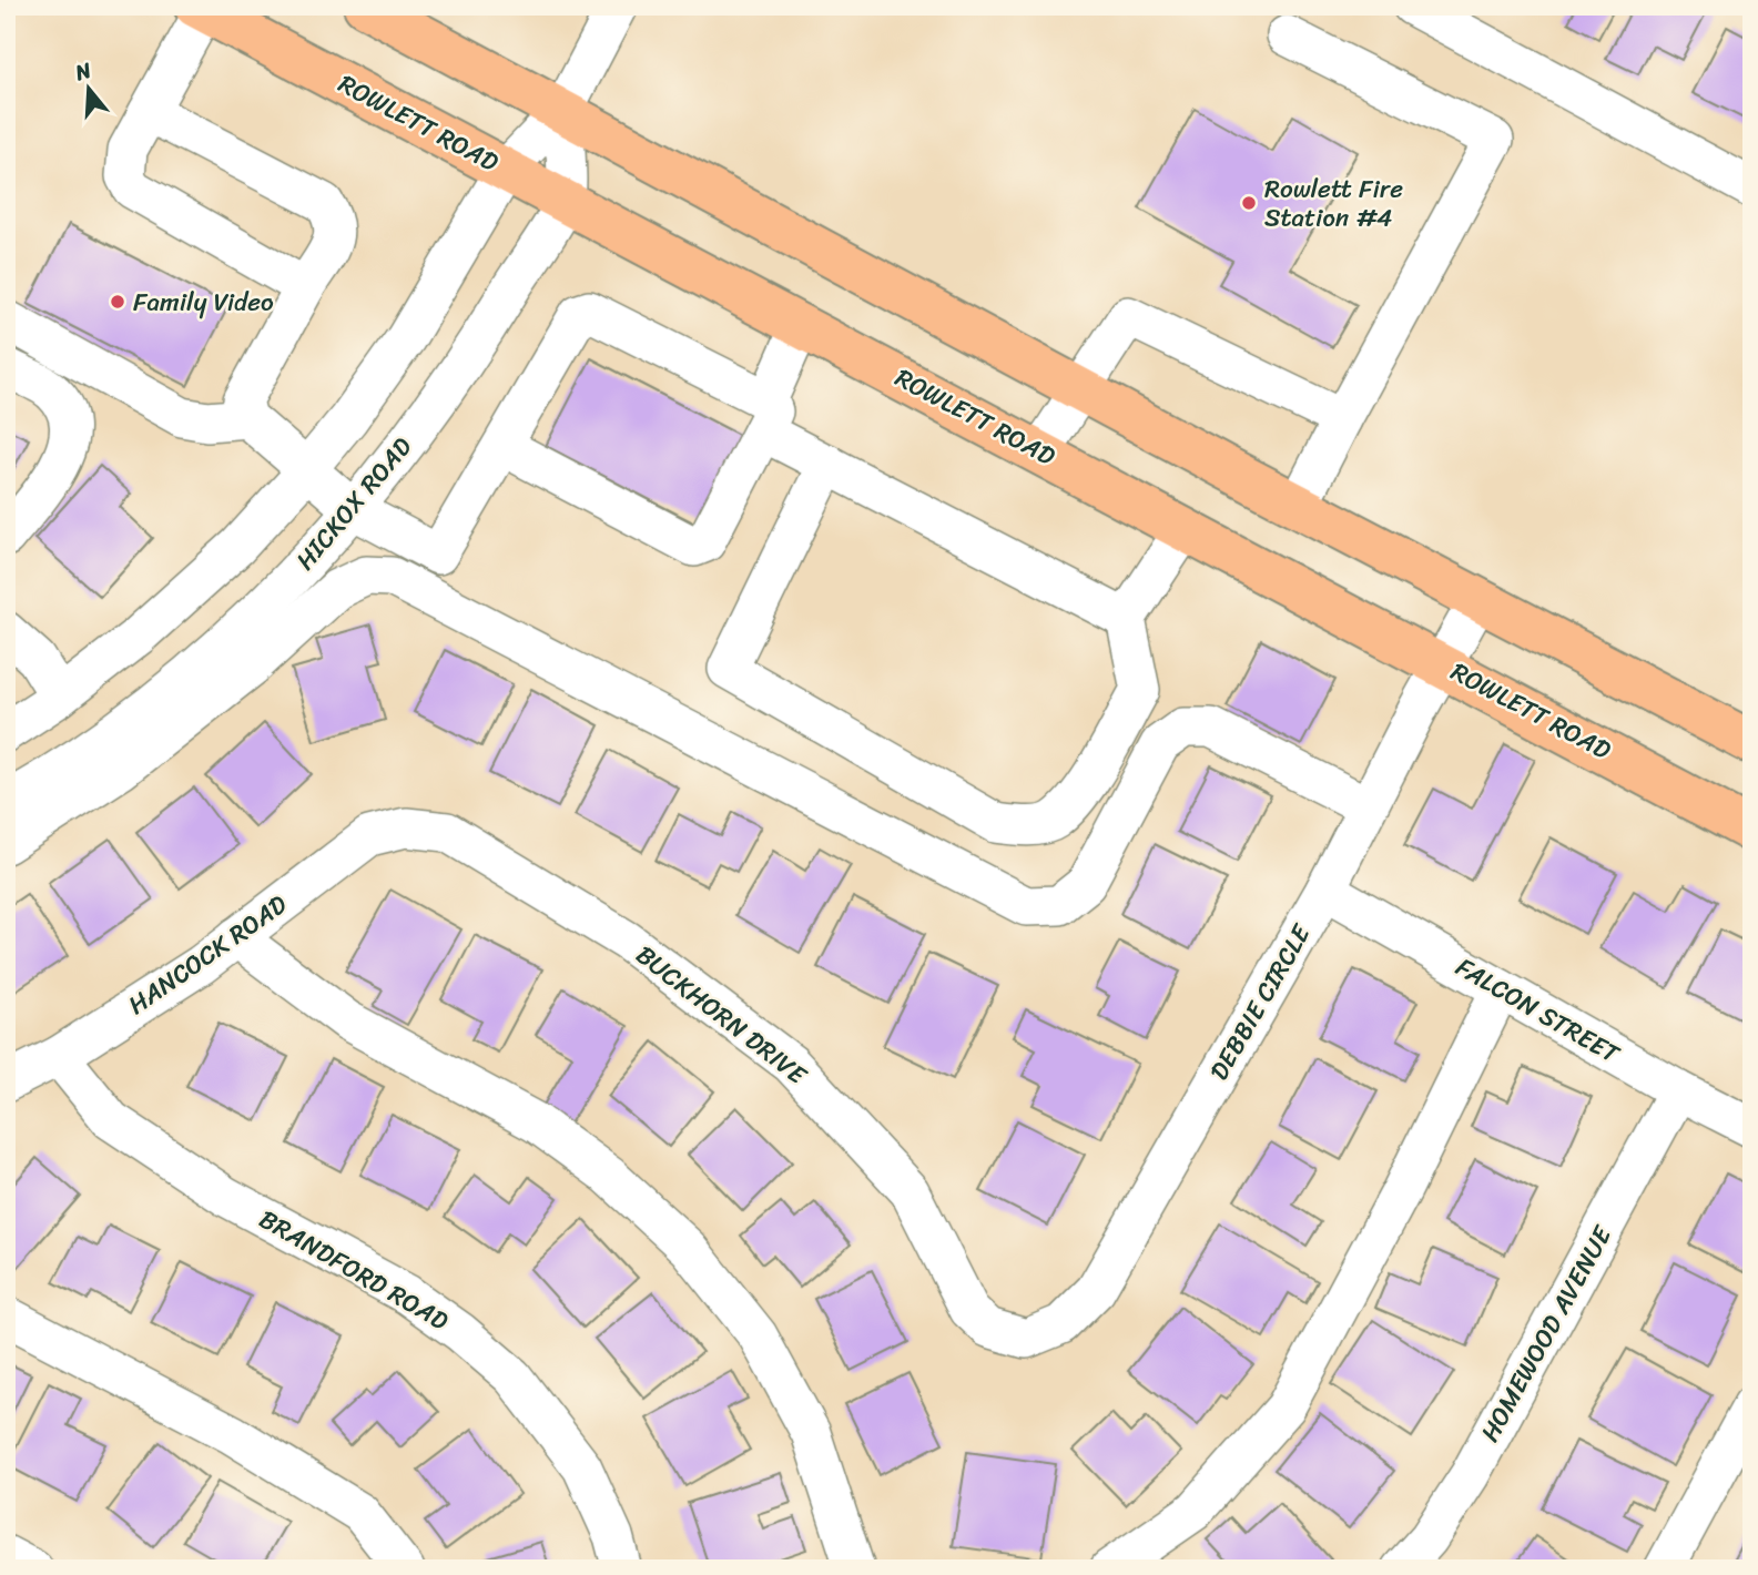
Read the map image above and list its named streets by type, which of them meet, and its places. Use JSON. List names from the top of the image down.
{
  "streets": {
    "main road": ["ROWLETT ROAD"],
    "street": [
      "HICKOX ROAD",
      "HANCOCK ROAD",
      "DEBBIE CIRCLE",
      "FALCON STREET",
      "BUCKHORN DRIVE",
      "BRANDFORD ROAD",
      "HOMEWOOD AVENUE"
    ]
  },
  "crossings": [
    ["ROWLETT ROAD", "HICKOX ROAD"],
    ["ROWLETT ROAD", "DEBBIE CIRCLE"],
    ["HANCOCK ROAD", "BUCKHORN DRIVE"],
    ["HANCOCK ROAD", "BRANDFORD ROAD"],
    ["DEBBIE CIRCLE", "FALCON STREET"],
    ["DEBBIE CIRCLE", "BUCKHORN DRIVE"],
    ["FALCON STREET", "HOMEWOOD AVENUE"]
  ],
  "places": ["Rowlett Fire Station #4", "Family Video"],
  "north": "top"
}
